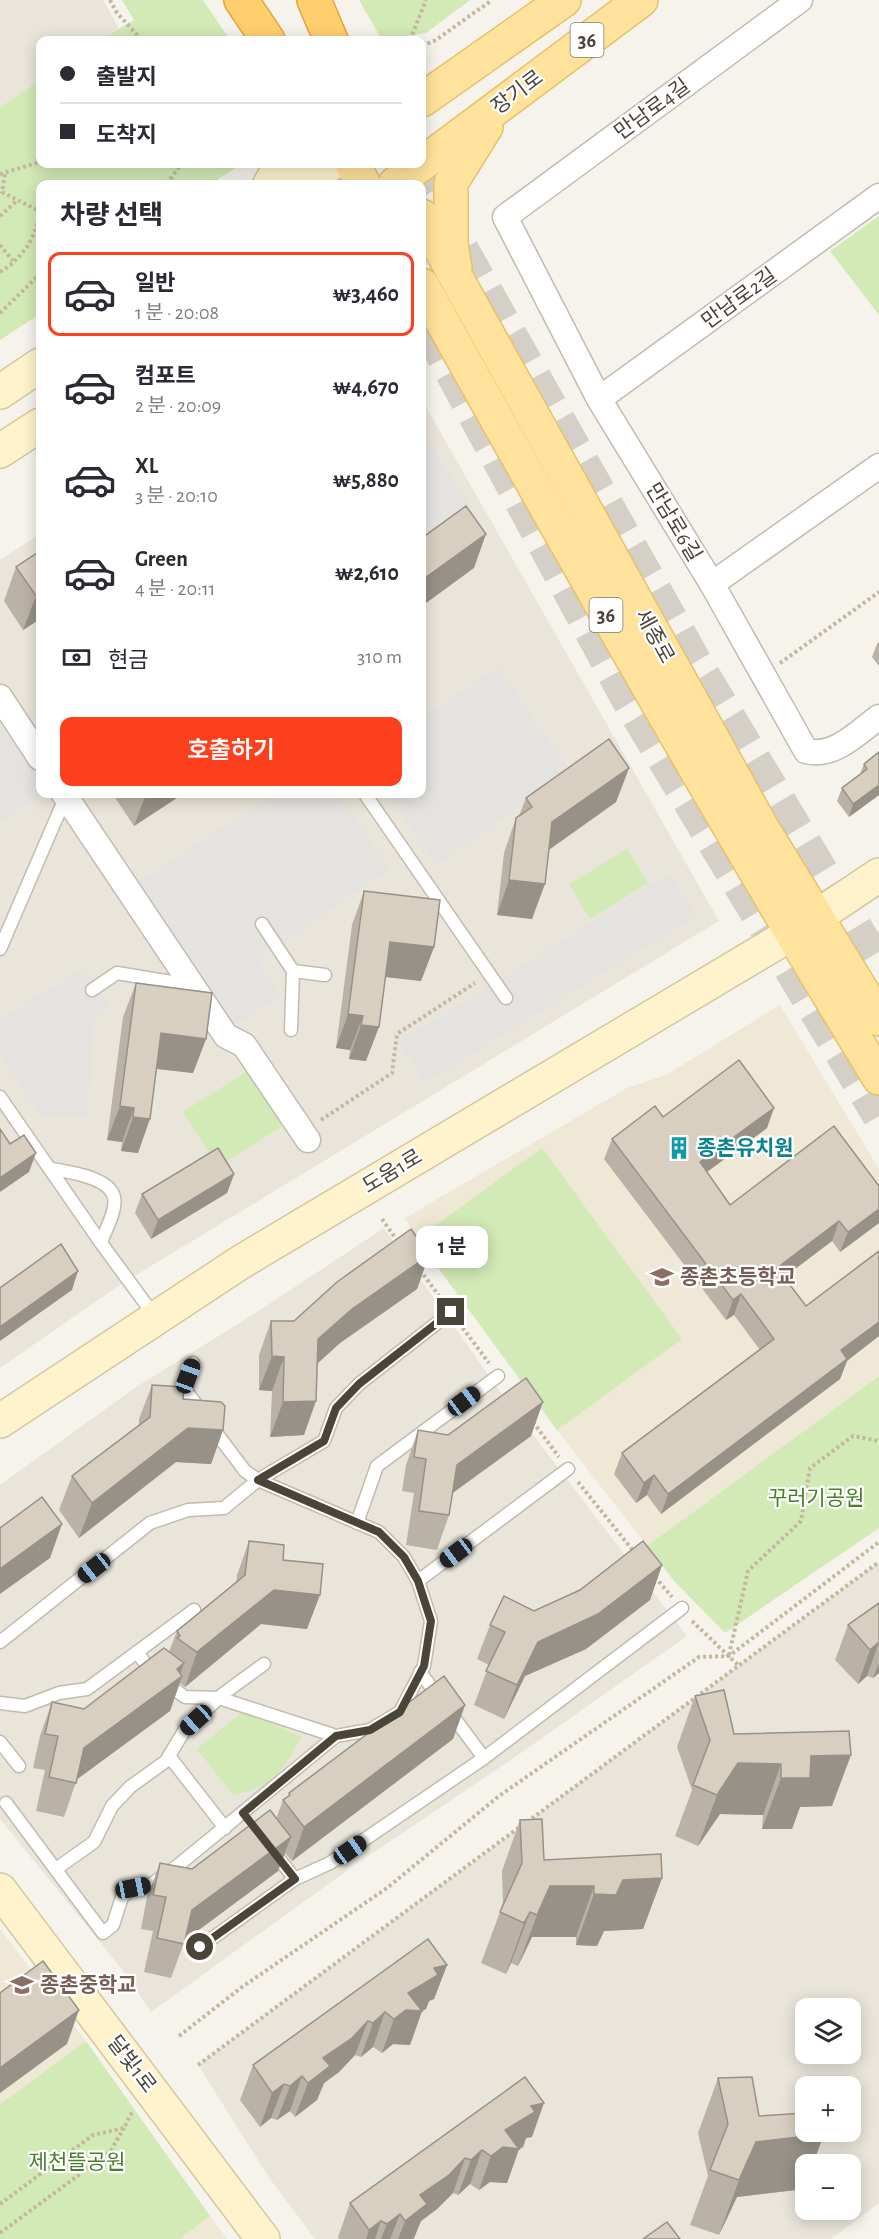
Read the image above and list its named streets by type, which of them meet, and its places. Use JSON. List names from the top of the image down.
{
  "streets": {
    "main road": ["36", "장기로", "세종로"],
    "street": [
      "만남로4길",
      "만남로2길",
      "만남로6길",
      "도움1로",
      "달빛1로"
    ]
  },
  "crossings": [
    ["36", "장기로"],
    ["36", "세종로"],
    ["만남로4길", "만남로6길"],
    ["만남로2길", "만남로6길"],
    ["세종로", "도움1로"]
  ],
  "parks": ["꾸러기공원", "제천뜰공원"],
  "places": {
    "building": ["종촌유치원"],
    "school or university": ["종촌초등학교", "종촌중학교"]
  },
  "page": {
    "banner": ["출발지", "도착지"],
    "heading": "차량 선택",
    "list": [
      {
        "name": "일반",
        "note": "1 분 · 20:08",
        "value": "₩3,460"
      },
      {
        "name": "컴포트",
        "note": "2 분 · 20:09",
        "value": "₩4,670"
      },
      {
        "name": "XL",
        "note": "3 분 · 20:10",
        "value": "₩5,880"
      },
      {
        "name": "Green",
        "note": "4 분 · 20:11",
        "value": "₩2,610"
      }
    ],
    "pay": ["현금", "310 m"],
    "buttons": "호출하기",
    "bubble": "1 분",
    "map_buttons": ["+", "−"]
  }
}
